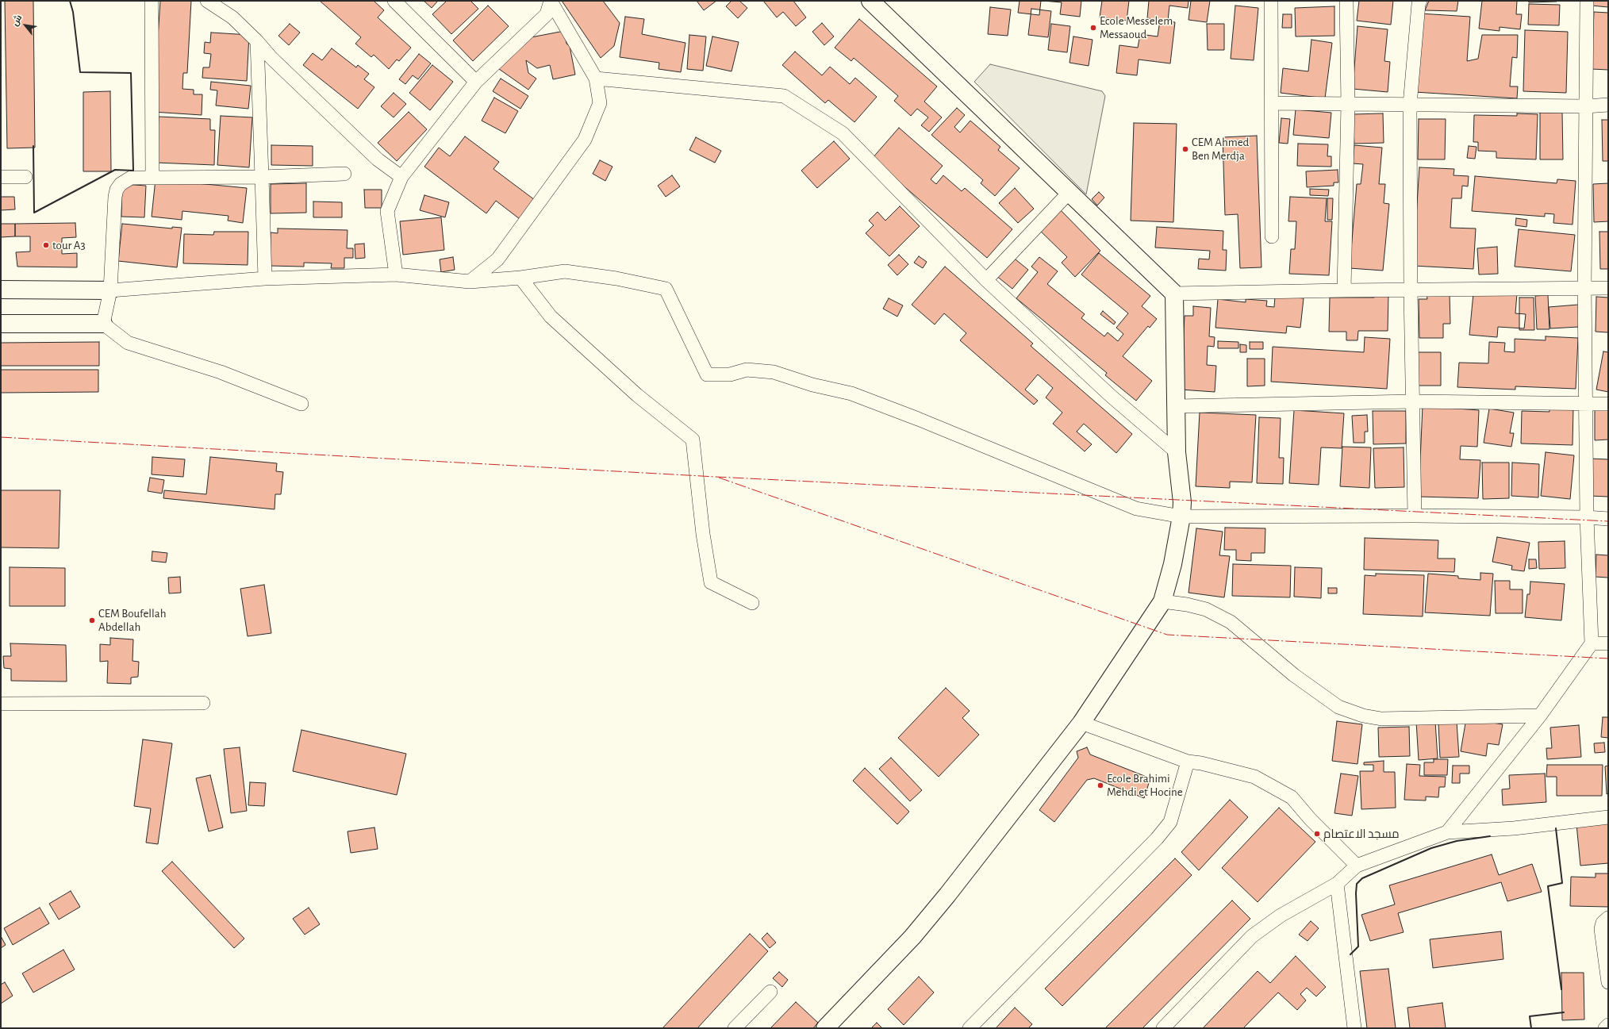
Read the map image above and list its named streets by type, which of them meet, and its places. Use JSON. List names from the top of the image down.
{
  "places": [
    "Ecole Messelem Messaoud",
    "CEM Ahmed Ben Merdja",
    "tour A3",
    "CEM Boufellah Abdellah",
    "Ecole Brahimi Mehdi et Hocine",
    "مسجد الاعتصام"
  ],
  "north": "top left"
}
